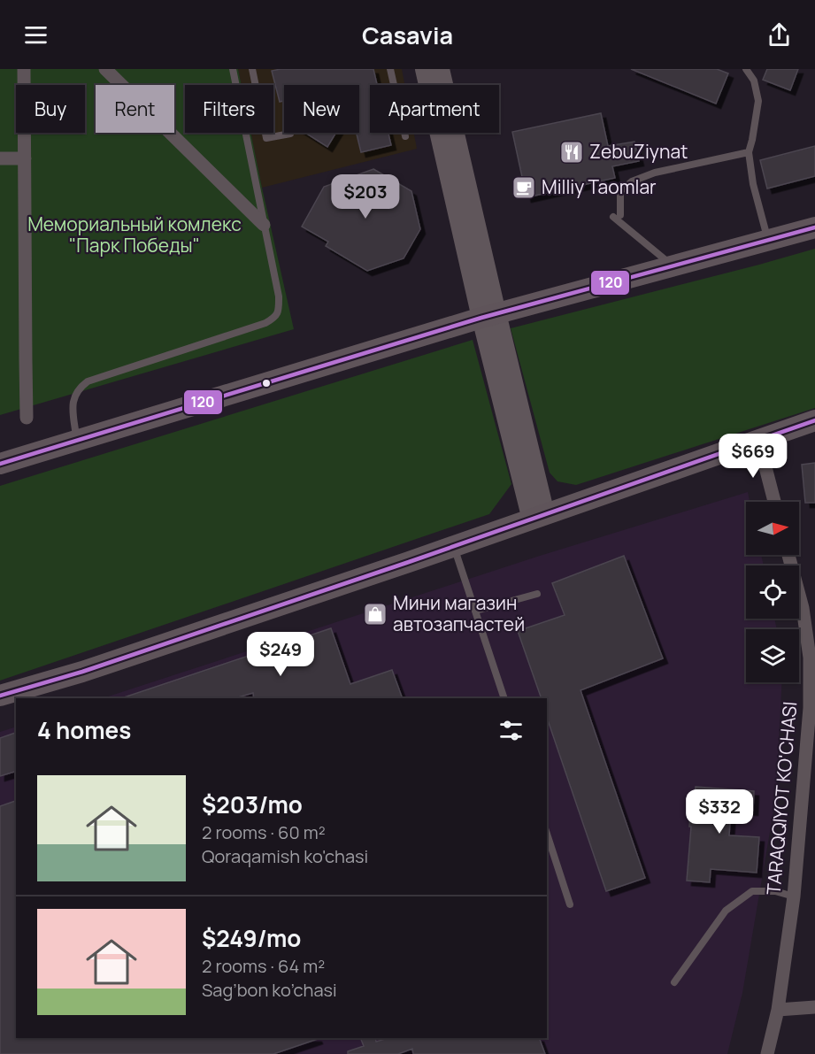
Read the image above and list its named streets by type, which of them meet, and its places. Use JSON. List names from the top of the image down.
{
  "streets": {
    "street": ["TARAQQIYOT KO'CHASI"]
  },
  "parks": ["Мемориальный комлекс \"Парк Победы\""],
  "places": {
    "restaurant": ["ZebuZiynat"],
    "cafe": ["Milliy Taomlar"],
    "shop": ["Мини магазин автозапчастей"]
  },
  "lines": ["transit line 120"],
  "north": "right",
  "page": {
    "header": "Casavia",
    "chip": [
      "Buy",
      "Rent",
      "Filters",
      "New",
      "Apartment"
    ],
    "price": [
      "$203",
      "$669",
      "$249",
      "$332"
    ],
    "heading": "4 homes",
    "list": [
      {
        "name": "$203/mo",
        "note": "2 rooms · 60 m² · Qoraqamish ko'chasi"
      },
      {
        "name": "$249/mo",
        "note": "2 rooms · 64 m² · Sag’bon ko’chasi"
      }
    ]
  }
}
